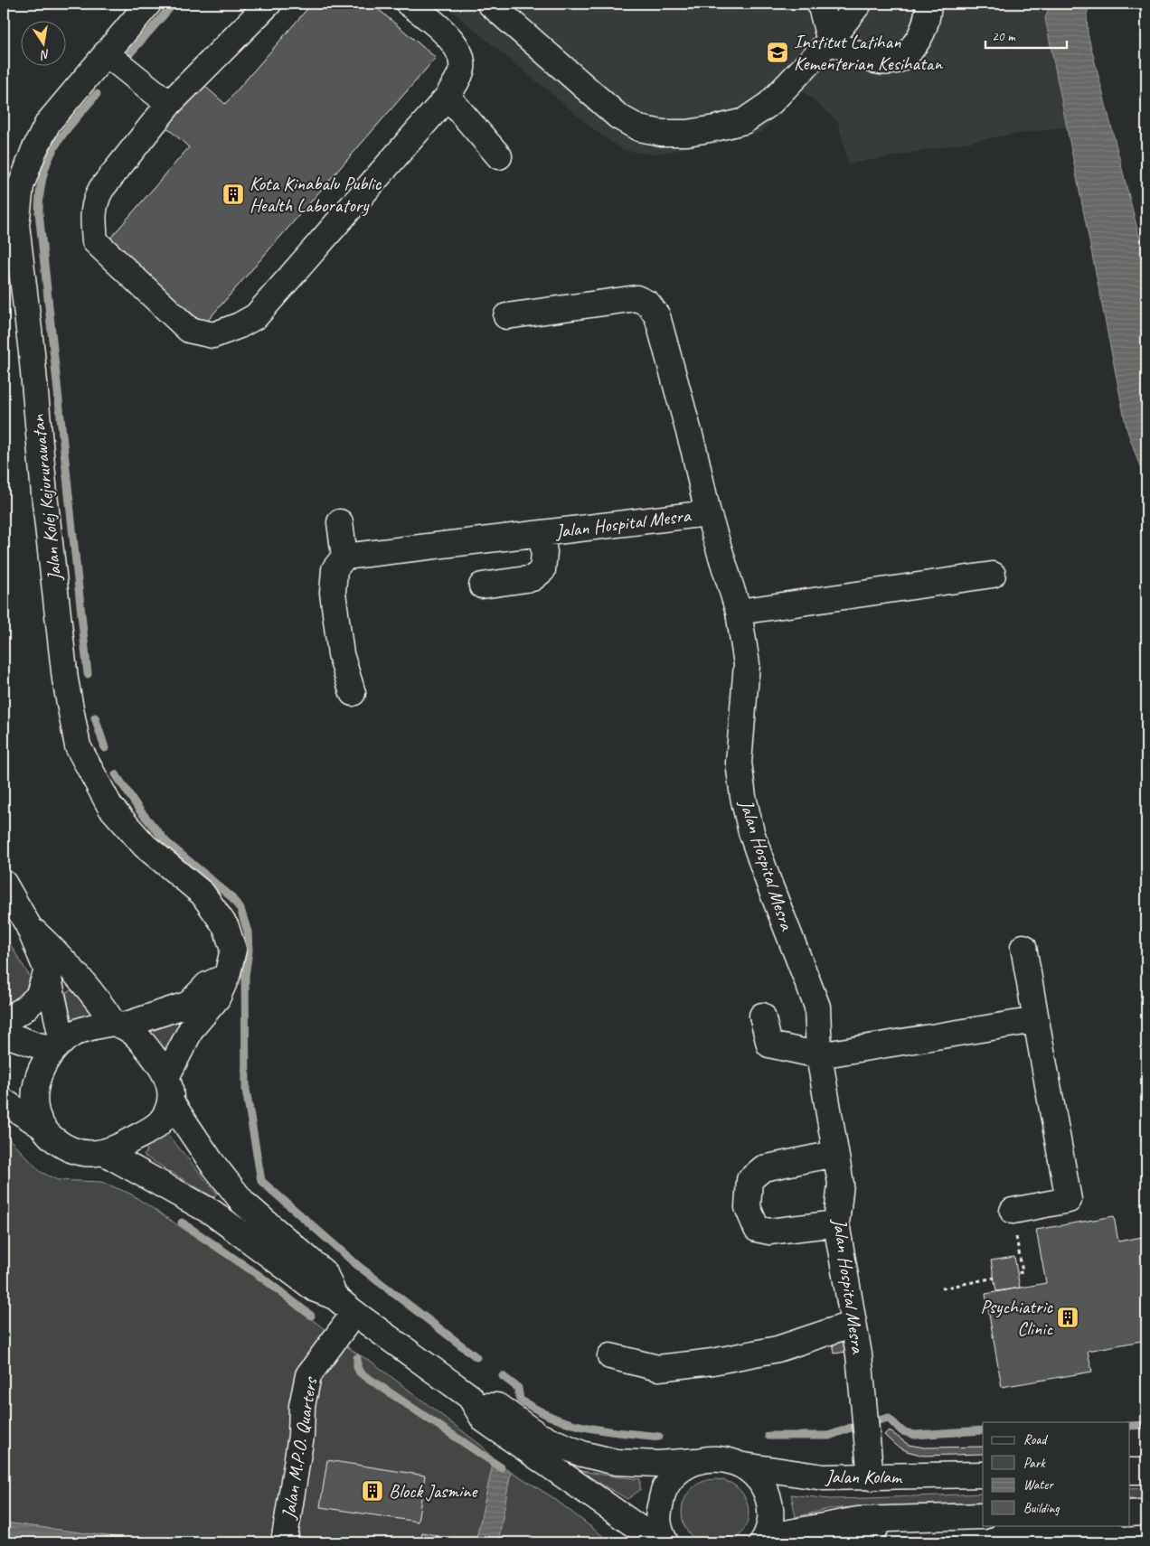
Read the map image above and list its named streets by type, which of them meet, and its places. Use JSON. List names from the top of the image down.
{
  "streets": {
    "main road": [
      "Jalan Kolej Kejururawatan",
      "Jalan Hospital Mesra",
      "Jalan M.P.O. Quarters",
      "Jalan Kolam"
    ]
  },
  "crossings": [
    ["Jalan Hospital Mesra", "Jalan Kolam"]
  ],
  "places": {
    "school or university": ["Institut Latihan Kementerian Kesihatan"],
    "building": ["Kota Kinabalu Public Health Laboratory", "Psychiatric Clinic", "Block Jasmine"]
  },
  "legend": [
    "Road",
    "Park",
    "Water",
    "Building"
  ],
  "scale_bar": "20 m",
  "north": "bottom"
}
